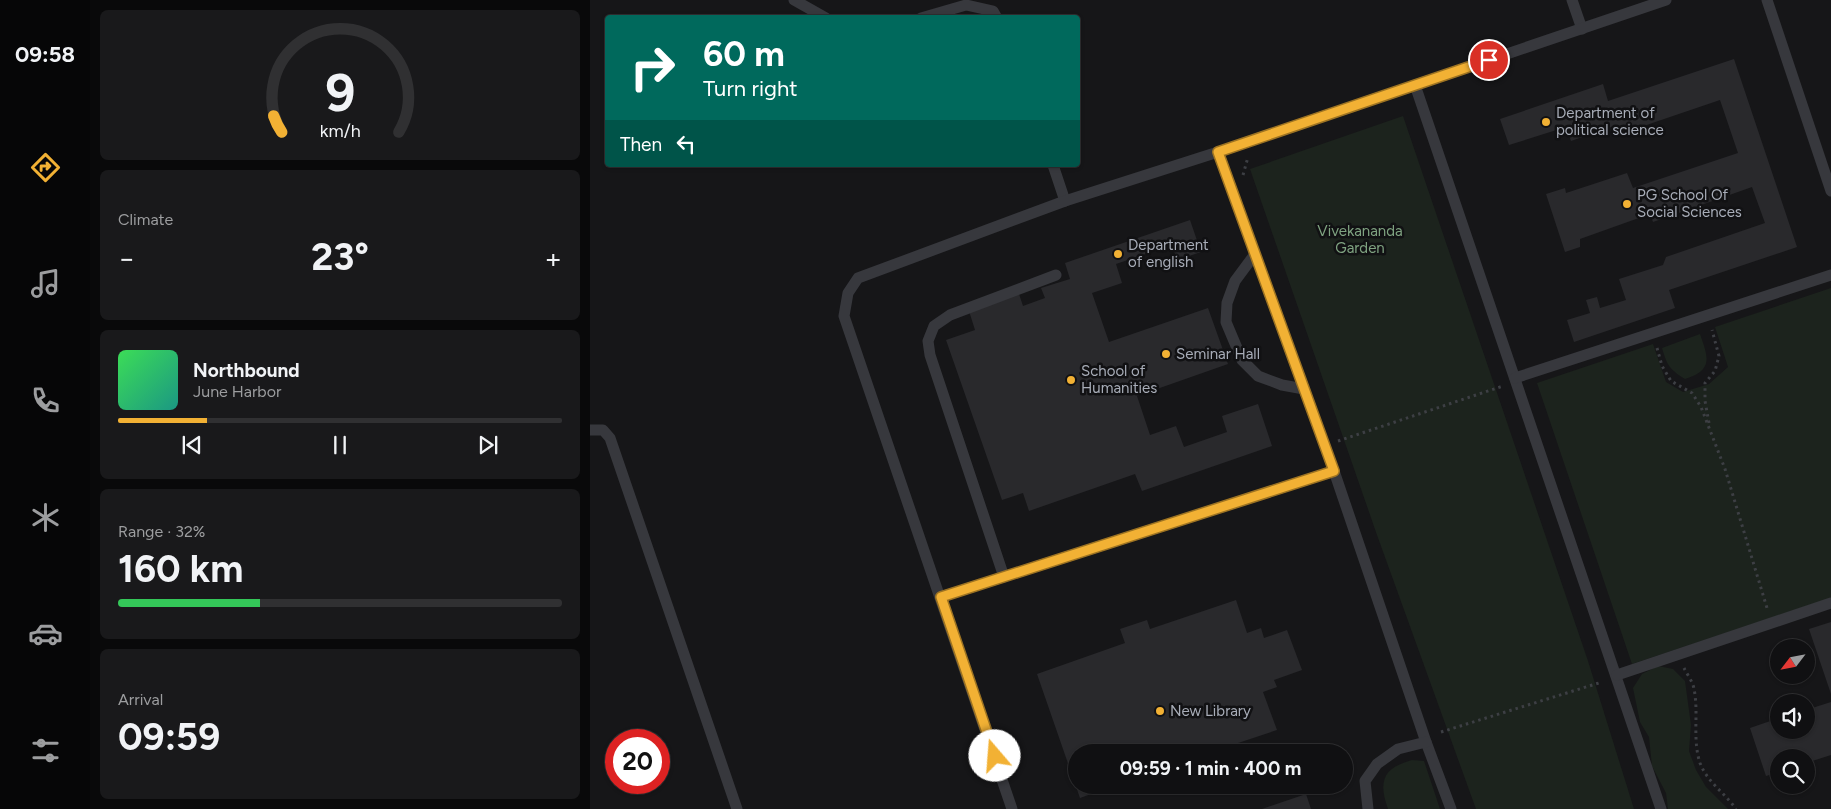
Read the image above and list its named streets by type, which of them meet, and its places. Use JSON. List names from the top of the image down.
{
  "parks": ["Vivekananda Garden"],
  "places": [
    "Department of political science",
    "PG School Of Social Sciences",
    "Department of english",
    "Seminar Hall",
    "School of Humanities",
    "New Library"
  ],
  "north": "bottom left",
  "page": {
    "tabs": "09:58",
    "turn": ["60 m", "Turn right"],
    "then": "Then",
    "tile": [
      "Climate",
      ["Range · 32%", "160 km"],
      ["Arrival", "09:59"]
    ],
    "heat": ["−", "23°", "+"],
    "song": ["Northbound", "June Harbor"],
    "limit": "20",
    "trip": "09:59 · 1 min · 400 m",
    "gauge": ["9", "km/h"]
  }
}
